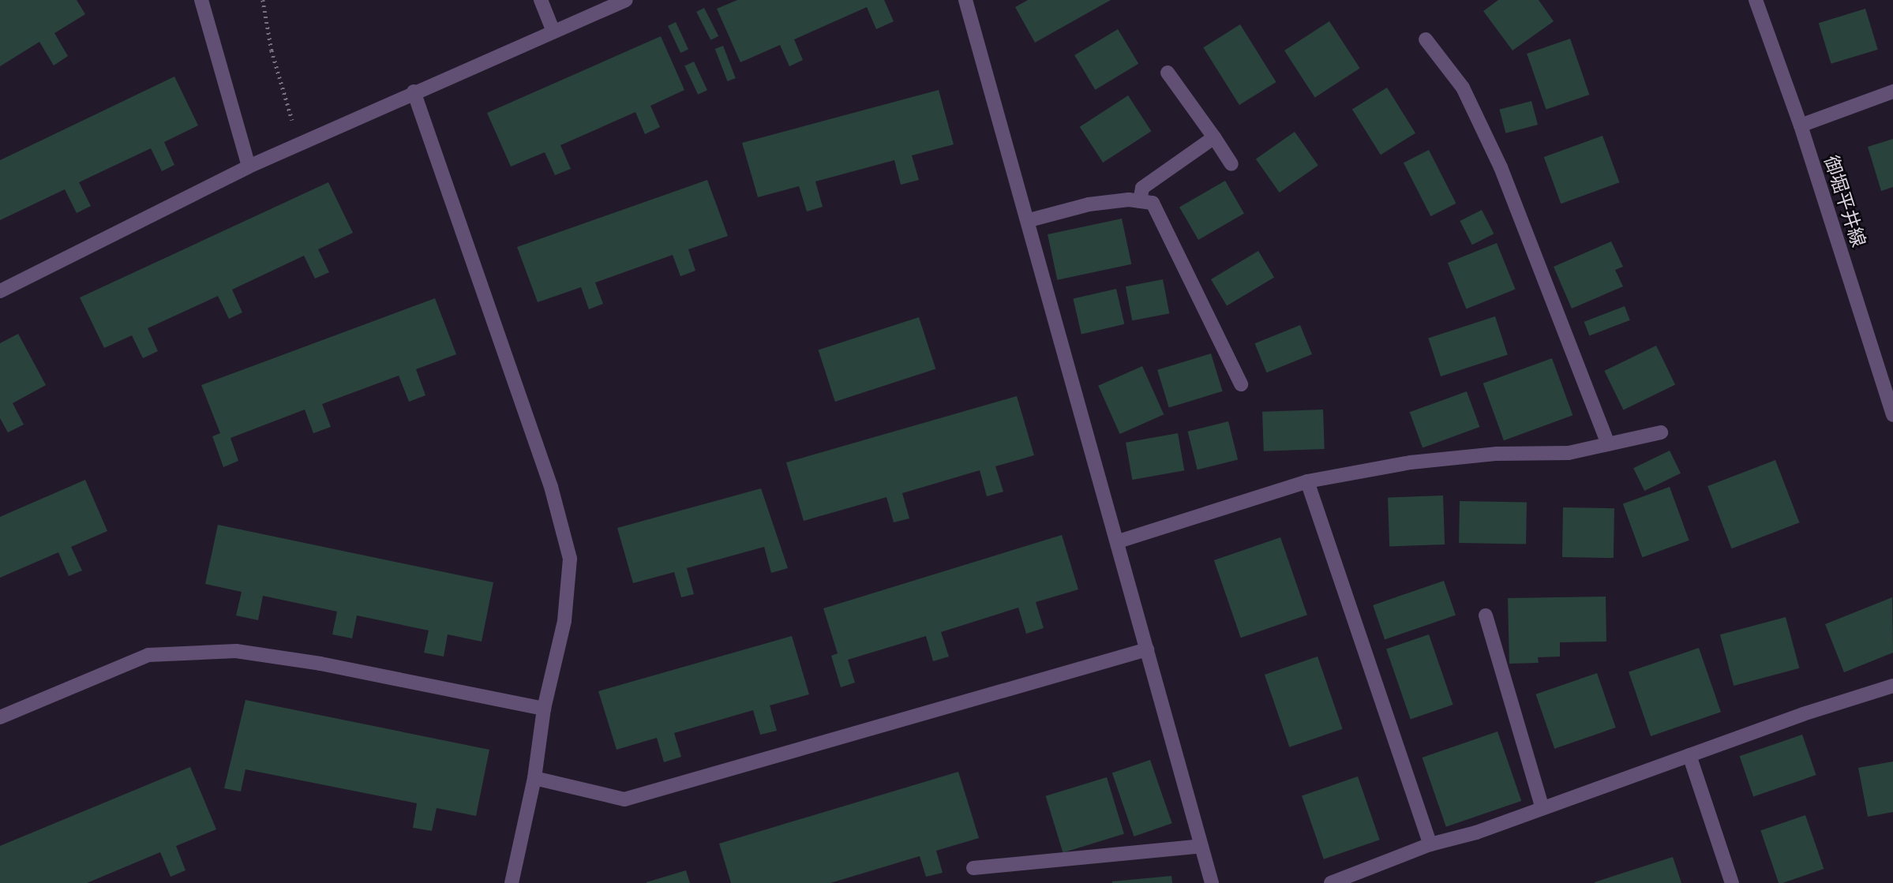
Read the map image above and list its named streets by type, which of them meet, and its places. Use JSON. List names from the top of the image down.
{
  "streets": {
    "street": ["御堀平井線"]
  }
}
